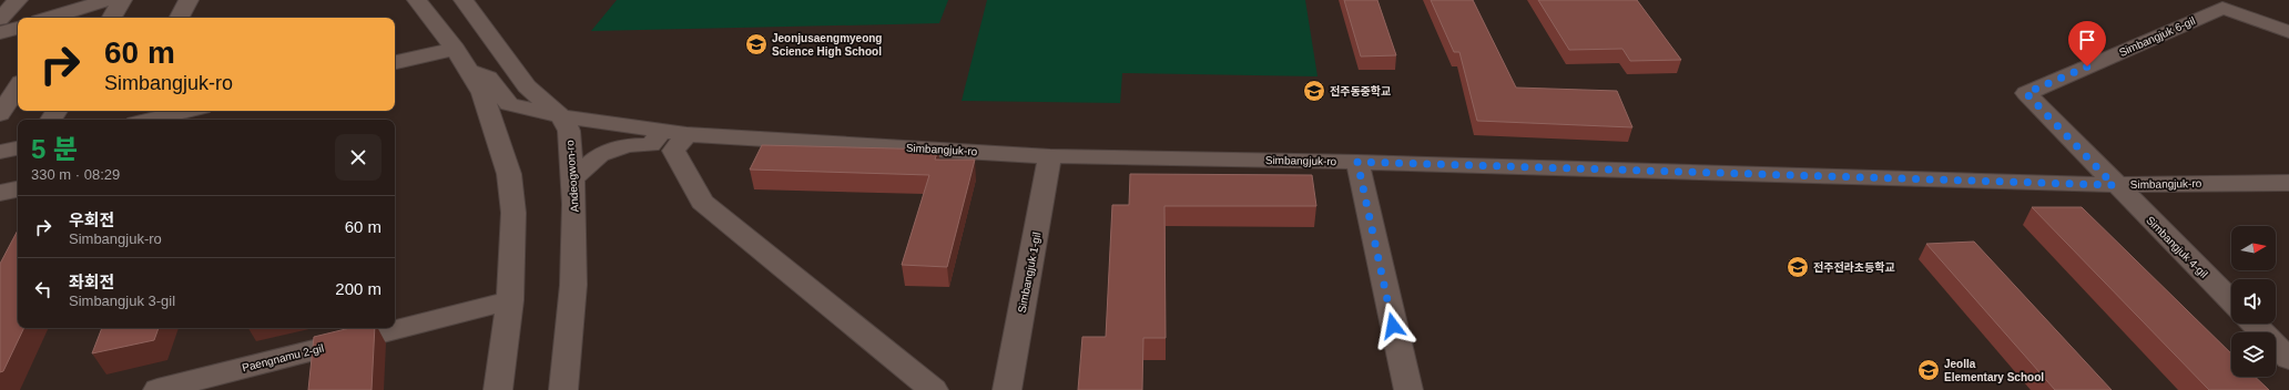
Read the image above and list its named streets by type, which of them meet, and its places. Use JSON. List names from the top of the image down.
{
  "streets": {
    "street": [
      "Simbangjuk 6-gil",
      "Simbangjuk-ro",
      "Andeogwon-ro",
      "Simbangjuk 4-gil",
      "Simbangjuk 1-gil",
      "Paengnamu 2-gil"
    ]
  },
  "crossings": [
    ["Simbangjuk 6-gil", "Simbangjuk 4-gil"],
    ["Simbangjuk-ro", "Andeogwon-ro"],
    ["Simbangjuk-ro", "Simbangjuk 4-gil"],
    ["Simbangjuk-ro", "Simbangjuk 1-gil"]
  ],
  "places": {
    "school or university": [
      "Jeonjusaengmyeong Science High School",
      "전주동중학교",
      "전주전라초등학교",
      "Jeolla Elementary School"
    ]
  },
  "north": "right",
  "page": {
    "turn": ["60 m", "Simbangjuk-ro"],
    "heading": ["5 분", "330 m · 08:29"],
    "list": [
      {
        "name": "우회전",
        "note": "Simbangjuk-ro",
        "value": "60 m"
      },
      {
        "name": "좌회전",
        "note": "Simbangjuk 3-gil",
        "value": "200 m"
      }
    ]
  }
}
